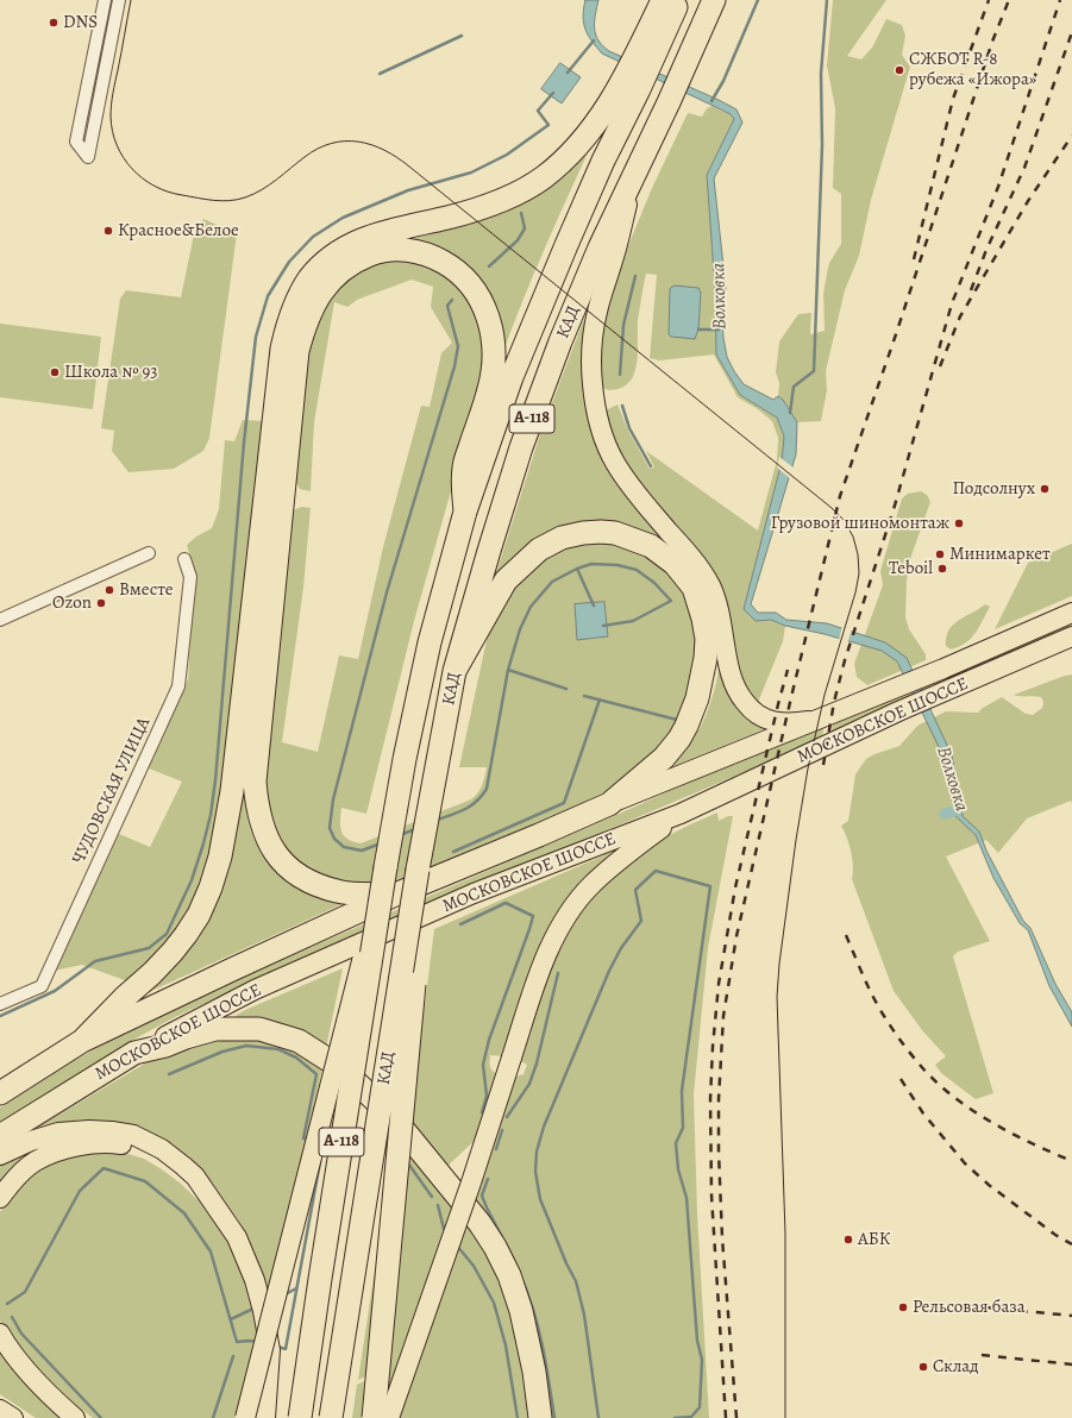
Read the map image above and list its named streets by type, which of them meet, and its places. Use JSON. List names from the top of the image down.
{
  "streets": {
    "highway": ["КАД", "А-118", "МОСКОВСКОЕ ШОССЕ"],
    "street": ["ЧУДОВСКАЯ УЛИЦА"]
  },
  "water": ["Волковка"],
  "places": [
    "DNS",
    "СЖБОТ R-8 рубежа «Ижора»",
    "Красное&Белое",
    "Школа № 93",
    "Подсолнух",
    "Грузовой шиномонтаж",
    "Минимаркет",
    "Teboil",
    "Вместе",
    "Ozon",
    "АБК",
    "Рельсовая база",
    "Склад"
  ]
}
